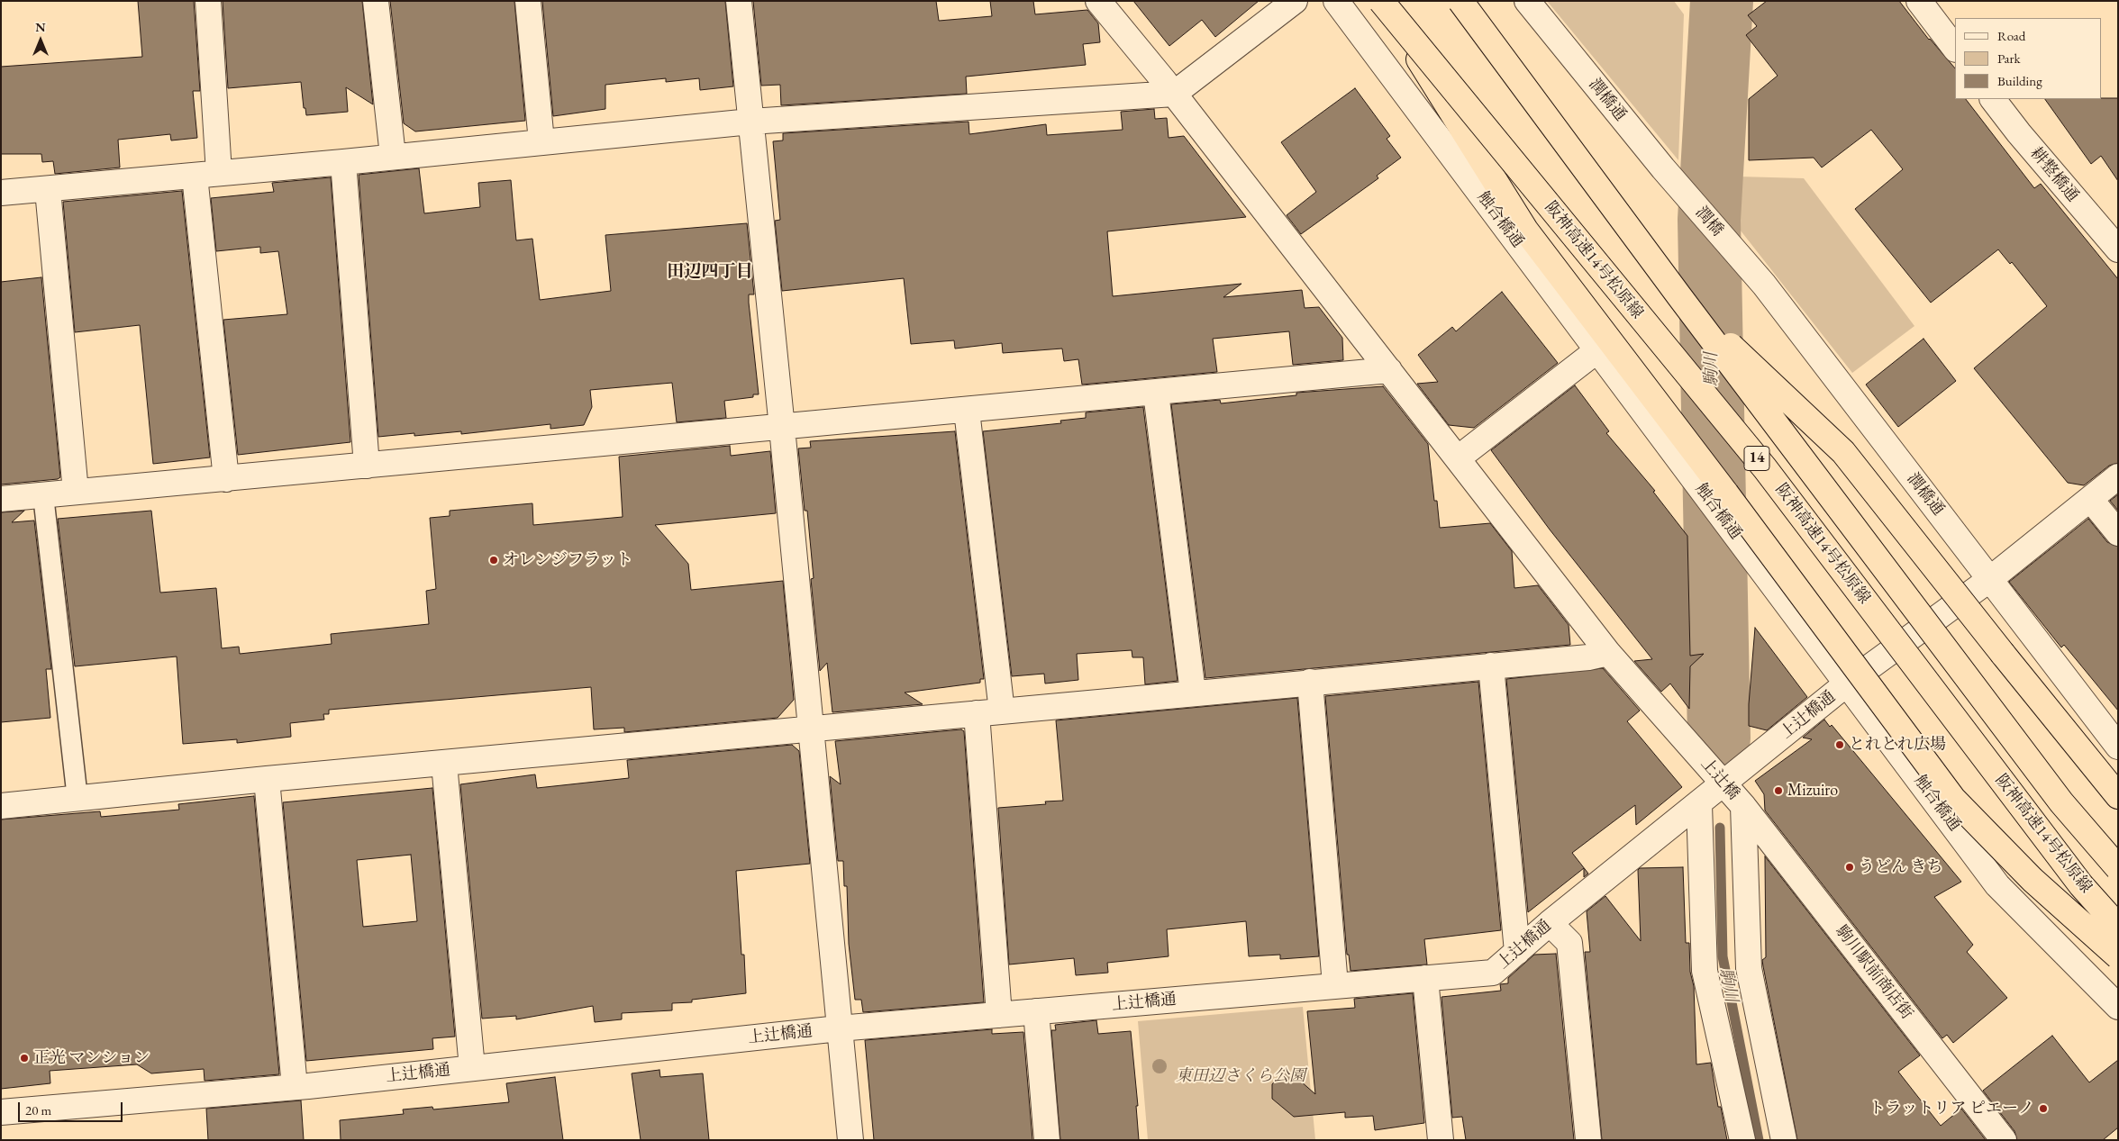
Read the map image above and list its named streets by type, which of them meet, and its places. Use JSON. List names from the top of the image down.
{
  "streets": {
    "highway": ["阪神高速14号松原線", "14"],
    "street": [
      "潤橋通",
      "耕整橋通",
      "触合橋通",
      "潤橋",
      "上辻橋通",
      "上辻橋",
      "駒川駅前商店街"
    ]
  },
  "crossings": [
    ["潤橋通", "潤橋"],
    ["潤橋通", "上辻橋通"],
    ["触合橋通", "上辻橋通"],
    ["上辻橋通", "上辻橋"],
    ["上辻橋", "駒川駅前商店街"]
  ],
  "districts": ["田辺四丁目"],
  "water": ["駒川"],
  "parks": ["東田辺さくら公園"],
  "places": [
    "オレンジフラット",
    "とれとれ広場",
    "Mizuiro",
    "うどん きち",
    "正光 マンション",
    "トラットリア ピエーノ"
  ],
  "legend": ["Road", "Park", "Building"],
  "scale_bar": "20 m",
  "north": "top"
}
